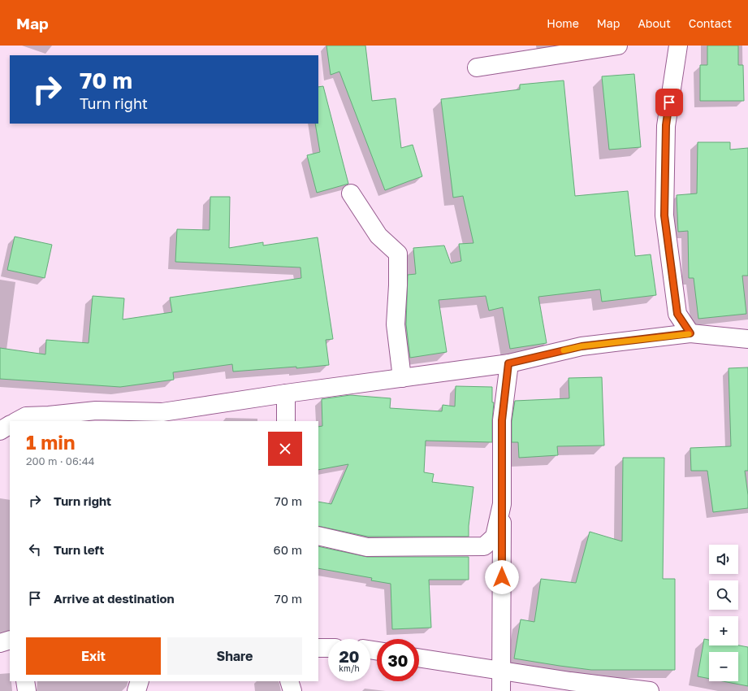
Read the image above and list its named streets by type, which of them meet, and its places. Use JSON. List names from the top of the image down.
{
  "page": {
    "header": "Map",
    "nav": [
      "Home",
      "Map",
      "About",
      "Contact"
    ],
    "turn": ["70 m", "Turn right"],
    "heading": ["1 min", "200 m · 06:44"],
    "list": [
      {
        "name": "Turn right",
        "value": "70 m"
      },
      {
        "name": "Turn left",
        "value": "60 m"
      },
      {
        "name": "Arrive at destination",
        "value": "70 m"
      }
    ],
    "map_buttons": ["+", "−"],
    "buttons": ["Exit", "Share"],
    "speed": "20 km/h",
    "limit": "30"
  }
}
